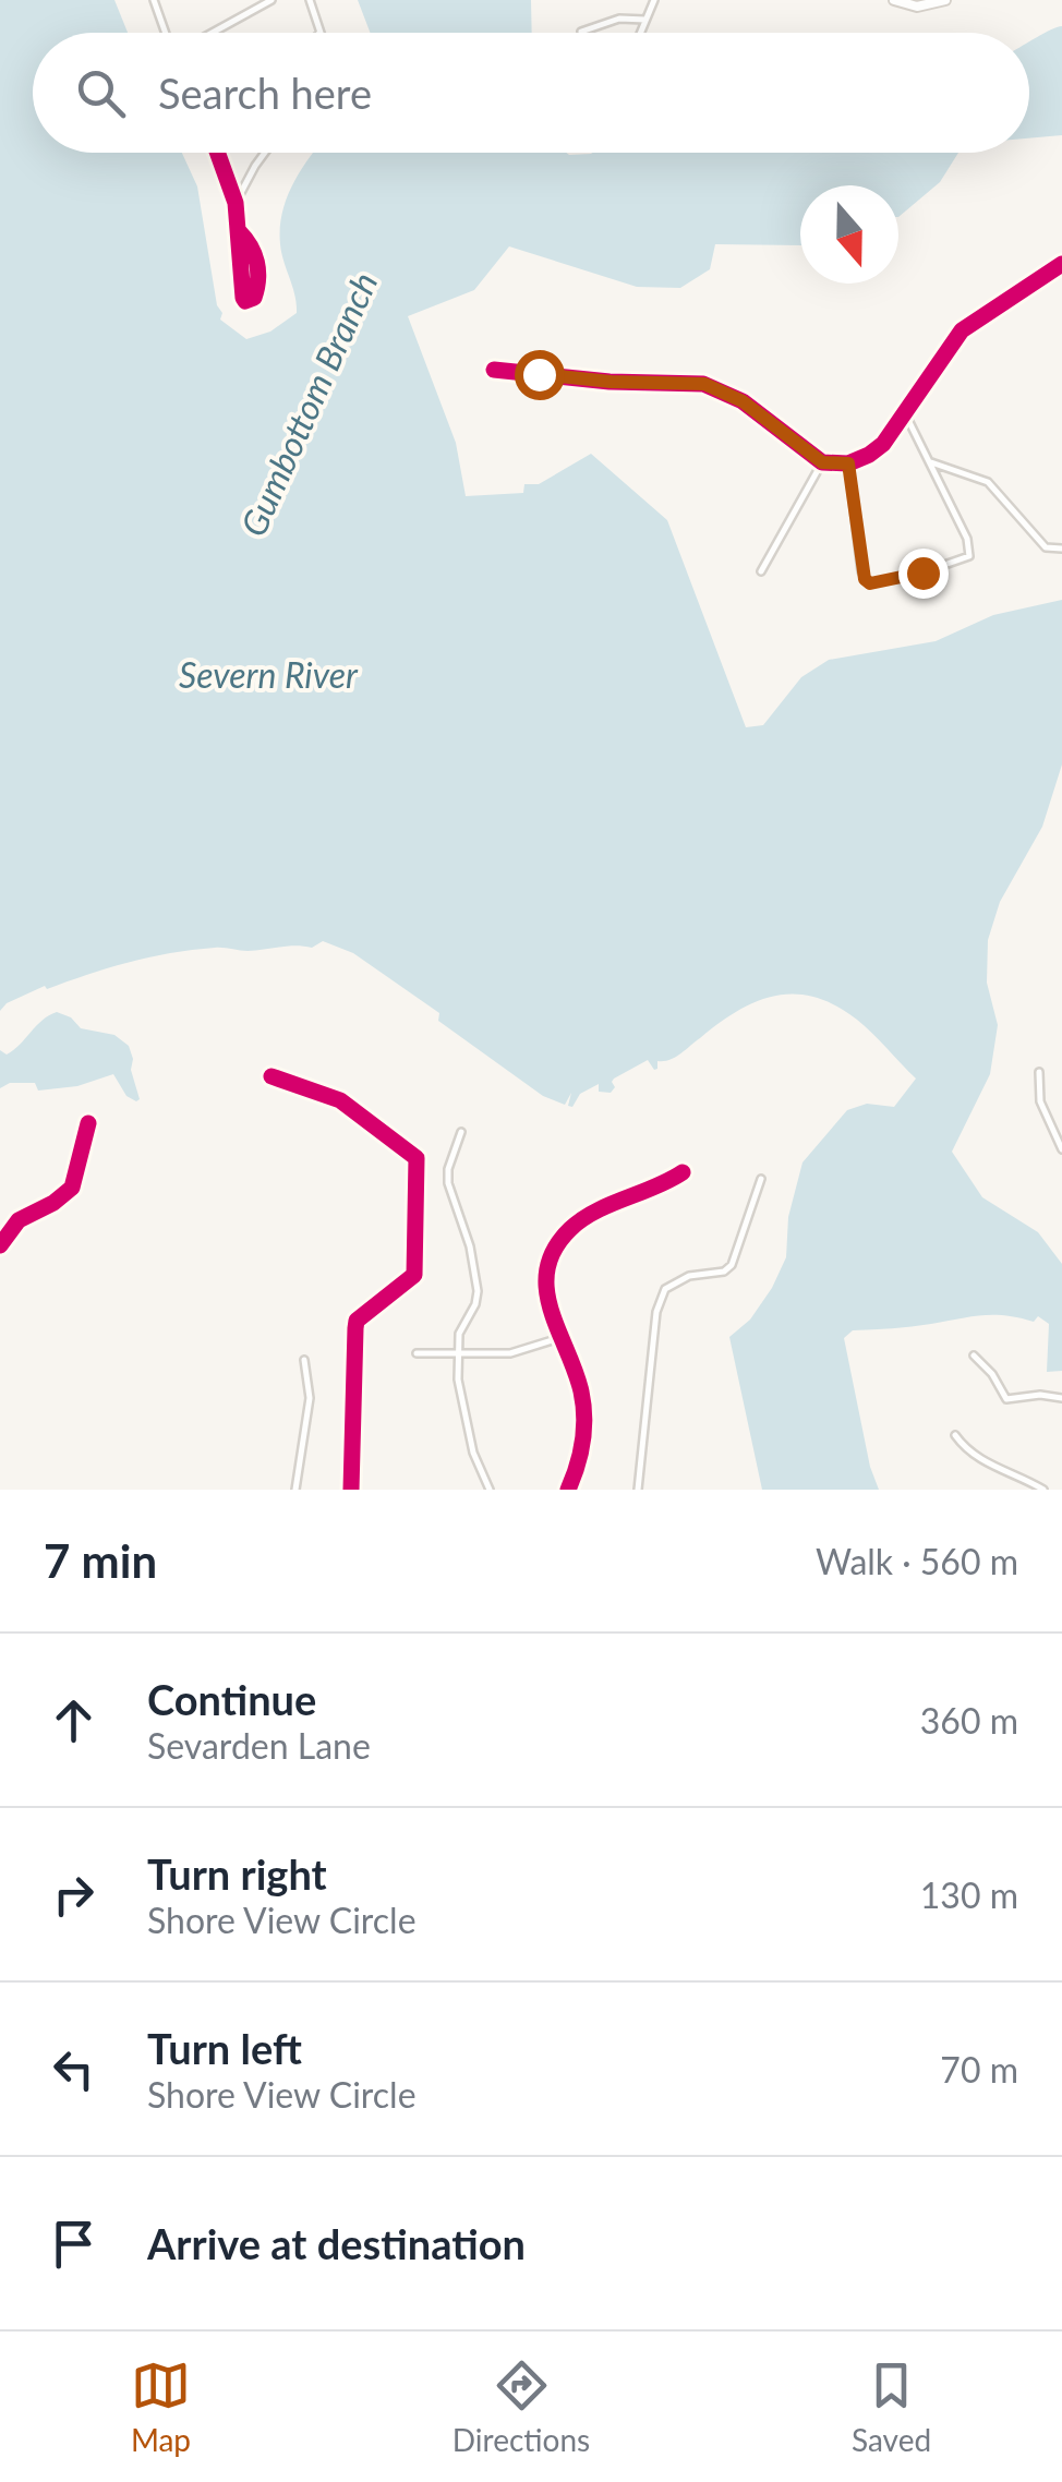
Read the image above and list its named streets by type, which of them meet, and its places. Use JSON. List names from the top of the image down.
{
  "water": ["Gumbottom Branch", "Severn River"],
  "north": "bottom",
  "page": {
    "search": "Search here",
    "heading": ["7 min", "Walk · 560 m"],
    "list": [
      ["Continue", "Sevarden Lane", "360 m"],
      ["Turn right", "Shore View Circle", "130 m"],
      ["Turn left", "Shore View Circle", "70 m"],
      "Arrive at destination"
    ],
    "nav": ["Map", "Directions", "Saved"]
  }
}
